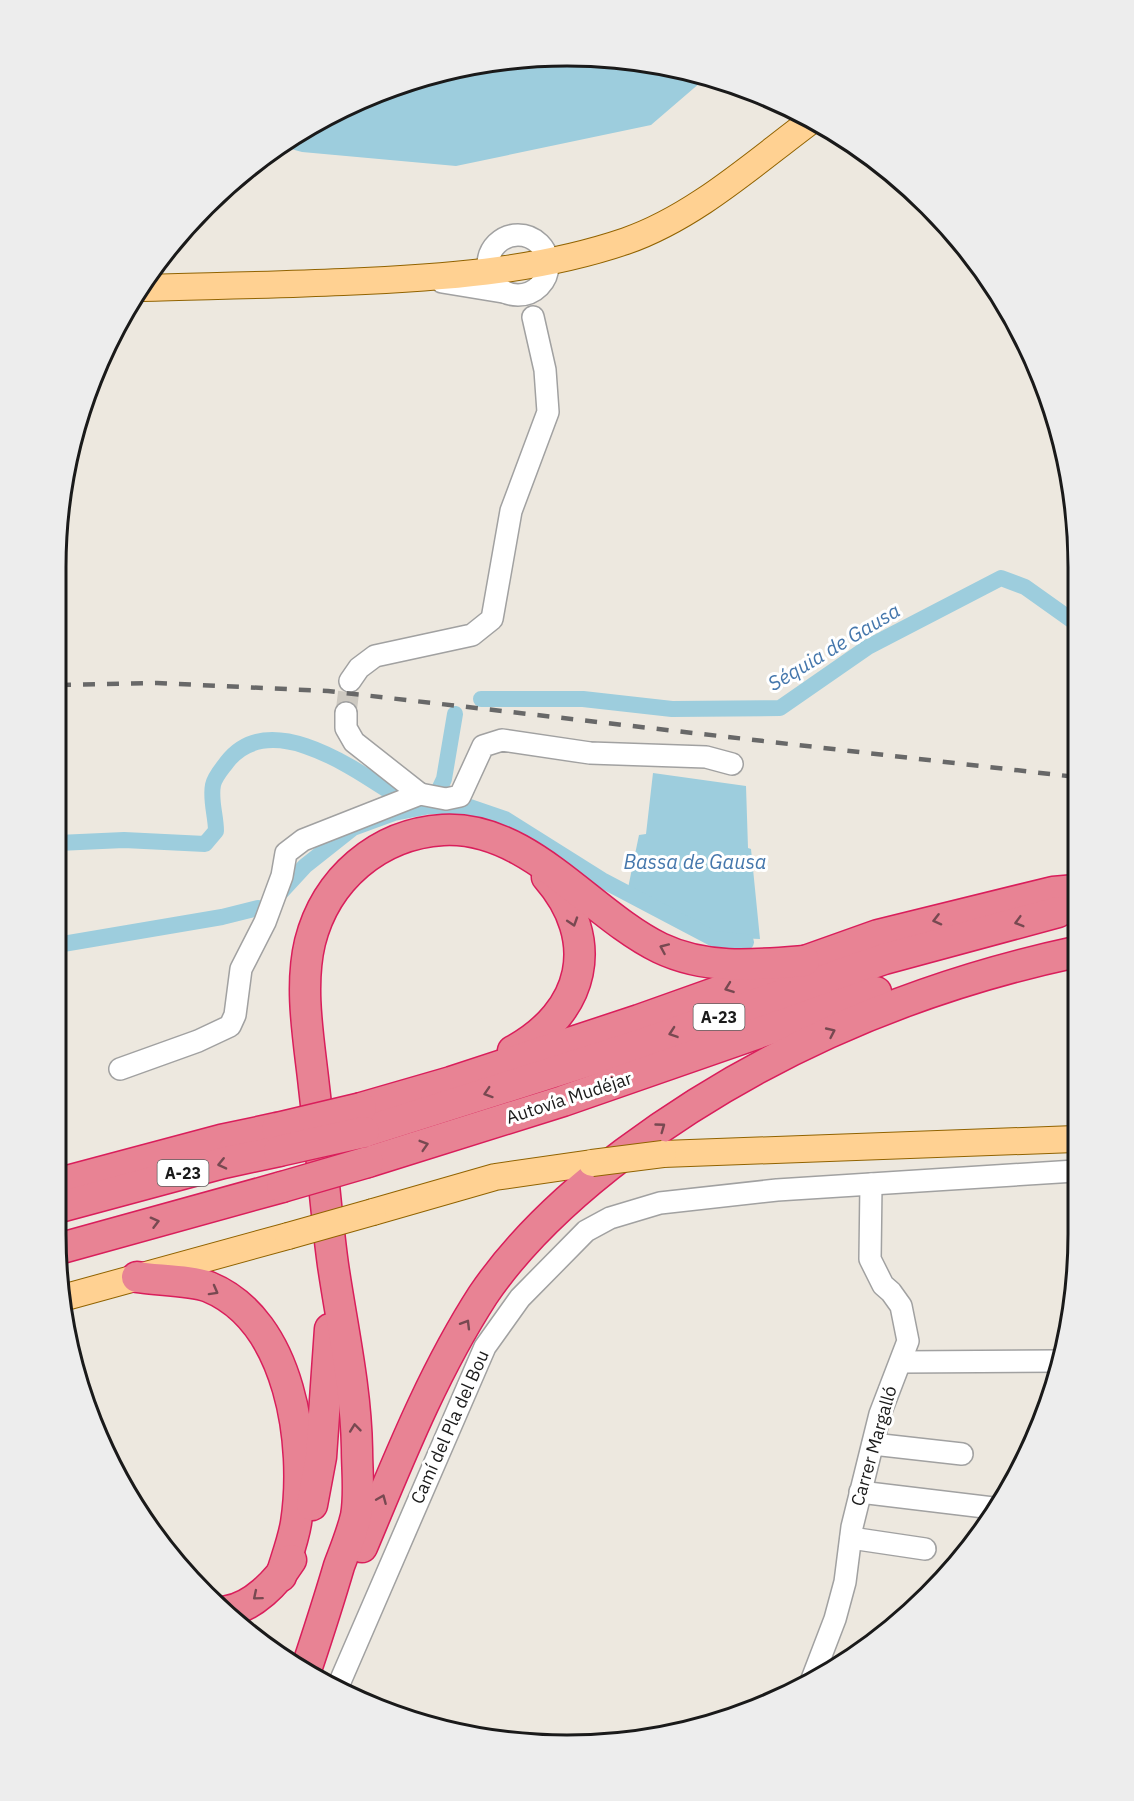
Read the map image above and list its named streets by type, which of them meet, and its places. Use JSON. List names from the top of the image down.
{
  "streets": {
    "highway": ["A-23", "Autovía Mudéjar"],
    "street": ["Camí del Pla del Bou", "Carrer Margalló"]
  },
  "crossings": [
    ["Camí del Pla del Bou", "Carrer Margalló"]
  ],
  "water": ["Séquia de Gausa", "Bassa de Gausa"]
}
